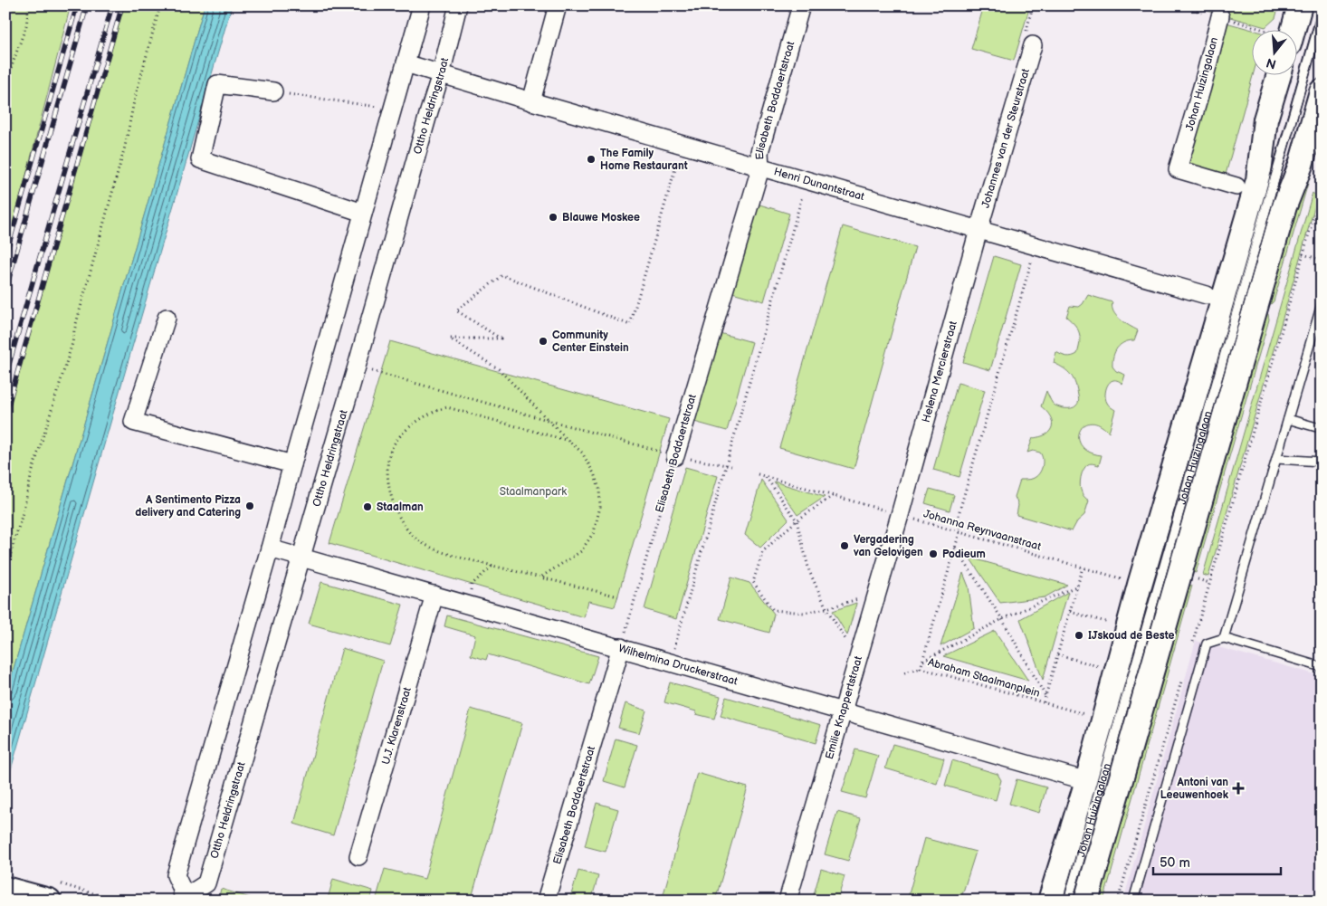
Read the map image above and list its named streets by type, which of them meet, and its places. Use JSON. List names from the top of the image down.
{
  "streets": {
    "main road": ["Johan Huizingalaan"],
    "street": [
      "Elisabeth Boddaertstraat",
      "Ottho Heldringstraat",
      "Johannes van der Steurstraat",
      "Henri Dunantstraat",
      "Helena Mercierstraat",
      "Wilhelmina Druckerstraat",
      "Emilie Knappertstraat",
      "U.J. Klarenstraat"
    ],
    "path": ["Johanna Reynvaanstraat", "Abraham Staalmanplein"]
  },
  "crossings": [
    ["Johan Huizingalaan", "Wilhelmina Druckerstraat"],
    ["Elisabeth Boddaertstraat", "Henri Dunantstraat"],
    ["Elisabeth Boddaertstraat", "Wilhelmina Druckerstraat"],
    ["Ottho Heldringstraat", "Henri Dunantstraat"],
    ["Ottho Heldringstraat", "Wilhelmina Druckerstraat"],
    ["Johannes van der Steurstraat", "Henri Dunantstraat"],
    ["Johannes van der Steurstraat", "Helena Mercierstraat"],
    ["Henri Dunantstraat", "Helena Mercierstraat"],
    ["Henri Dunantstraat", "Abraham Staalmanplein"],
    ["Helena Mercierstraat", "Johanna Reynvaanstraat"],
    ["Helena Mercierstraat", "Emilie Knappertstraat"],
    ["Johanna Reynvaanstraat", "Abraham Staalmanplein"],
    ["Johanna Reynvaanstraat", "Emilie Knappertstraat"],
    ["Wilhelmina Druckerstraat", "Emilie Knappertstraat"],
    ["Wilhelmina Druckerstraat", "U.J. Klarenstraat"]
  ],
  "parks": ["Staalmanpark"],
  "places": {
    "other": [
      "The Family Home Restaurant",
      "Blauwe Moskee",
      "Community Center Einstein",
      "A Sentimento Pizza delivery and Catering",
      "Staalman",
      "Vergadering van Gelovigen",
      "Podieum",
      "IJskoud de Beste"
    ],
    "health": ["Antoni van Leeuwenhoek"]
  },
  "scale_bar": "50 m",
  "north": "bottom"
}
